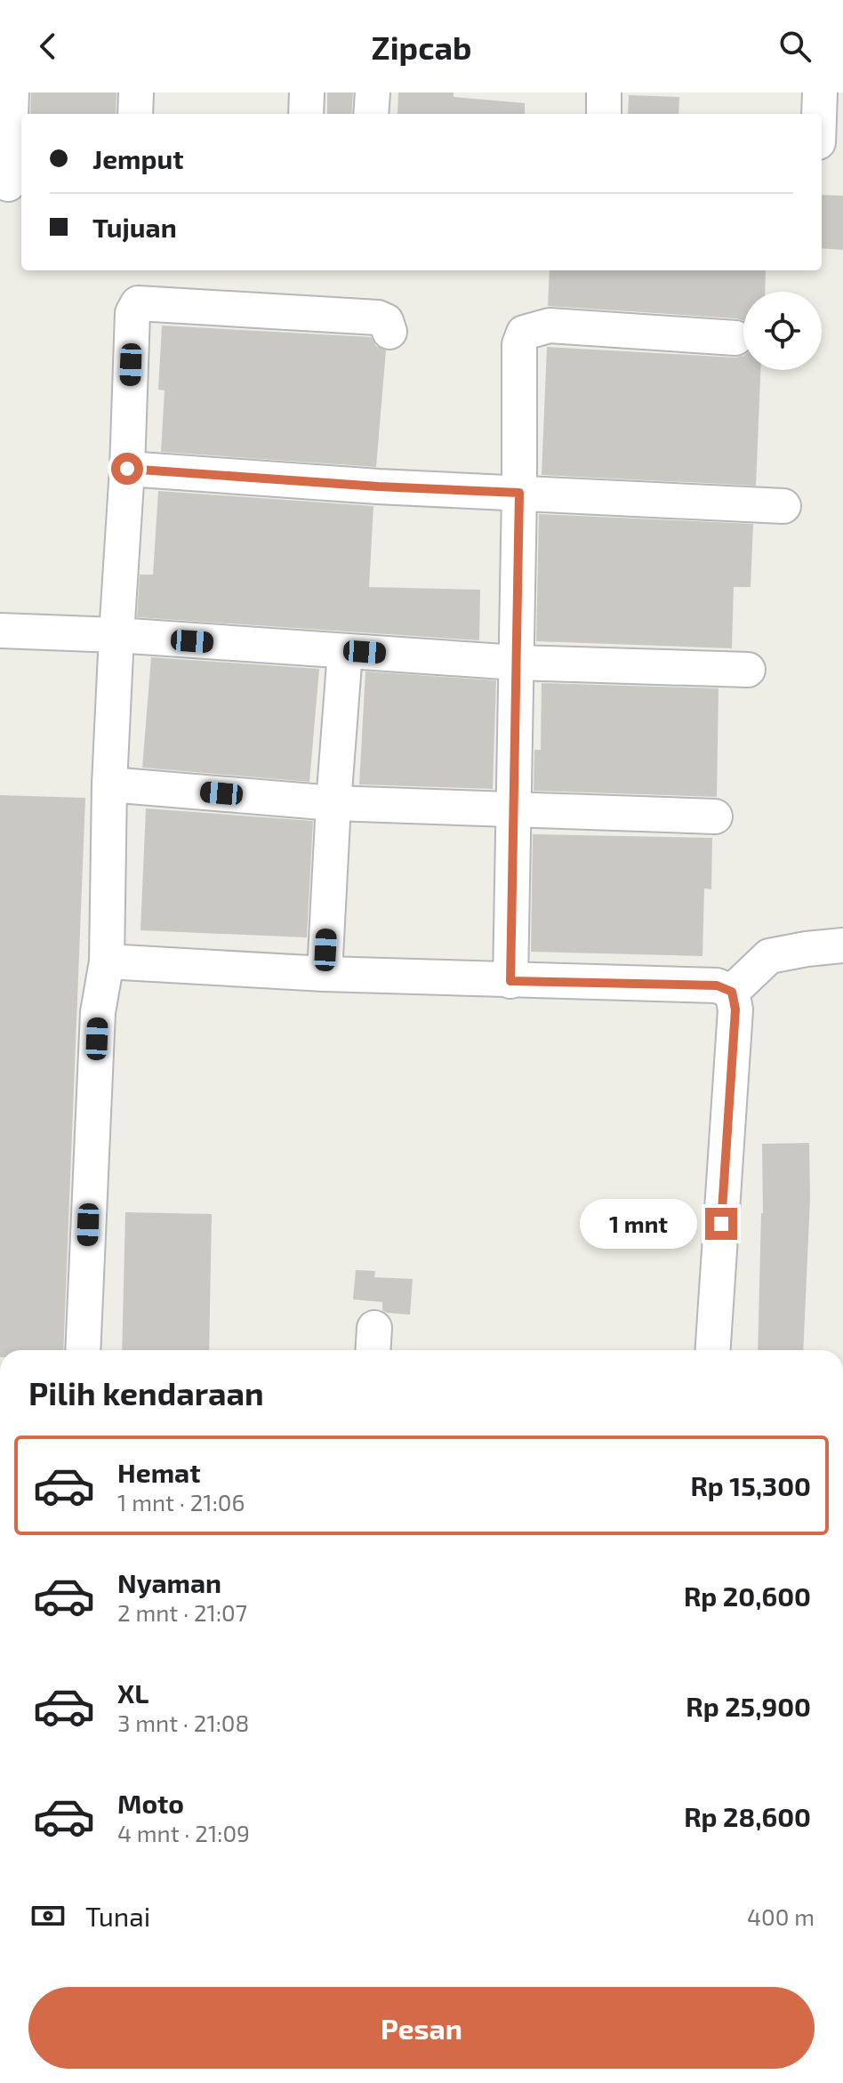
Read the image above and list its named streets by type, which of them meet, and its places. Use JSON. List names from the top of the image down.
{
  "page": {
    "header": "Zipcab",
    "banner": ["Jemput", "Tujuan"],
    "bubble": "1 mnt",
    "heading": "Pilih kendaraan",
    "list": [
      {
        "name": "Hemat",
        "note": "1 mnt · 21:06",
        "value": "Rp 15,300"
      },
      {
        "name": "Nyaman",
        "note": "2 mnt · 21:07",
        "value": "Rp 20,600"
      },
      {
        "name": "XL",
        "note": "3 mnt · 21:08",
        "value": "Rp 25,900"
      },
      {
        "name": "Moto",
        "note": "4 mnt · 21:09",
        "value": "Rp 28,600"
      }
    ],
    "pay": ["Tunai", "400 m"],
    "buttons": "Pesan"
  }
}
